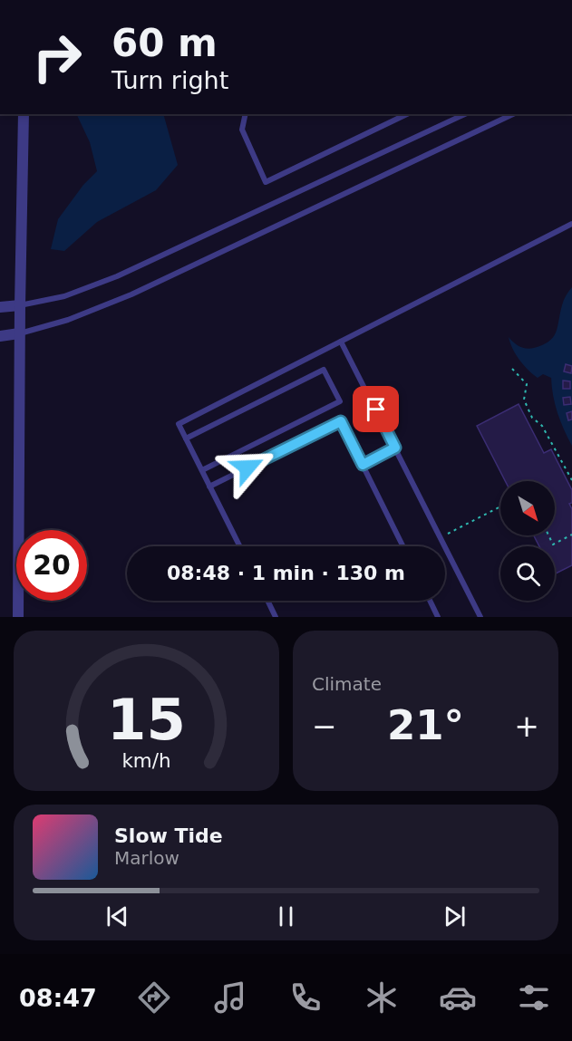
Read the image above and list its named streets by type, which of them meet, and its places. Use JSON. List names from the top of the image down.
{
  "north": "bottom right",
  "page": {
    "turn": ["60 m", "Turn right"],
    "limit": "20",
    "trip": "08:48 · 1 min · 130 m",
    "tile": "Climate",
    "heat": ["−", "21°", "+"],
    "song": ["Slow Tide", "Marlow"],
    "tabs": "08:47",
    "gauge": ["15", "km/h"]
  }
}
